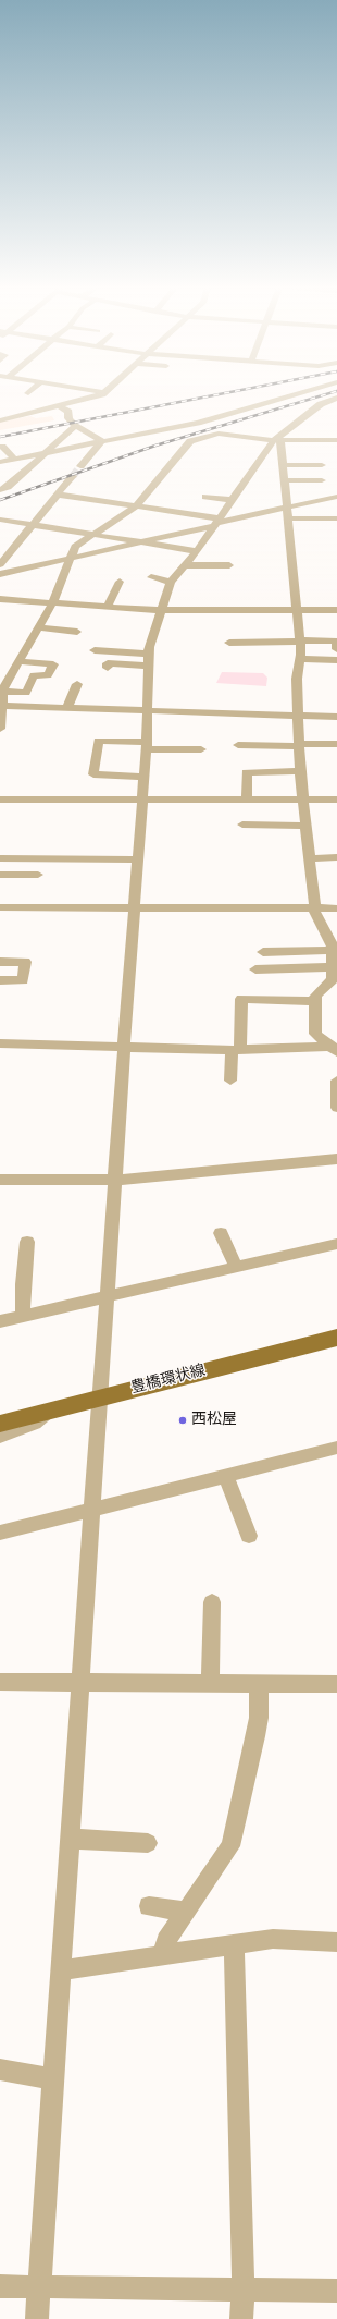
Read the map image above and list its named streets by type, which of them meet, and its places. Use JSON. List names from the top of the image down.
{
  "streets": {
    "main road": ["豊橋環状線"]
  },
  "places": ["西松屋"]
}
